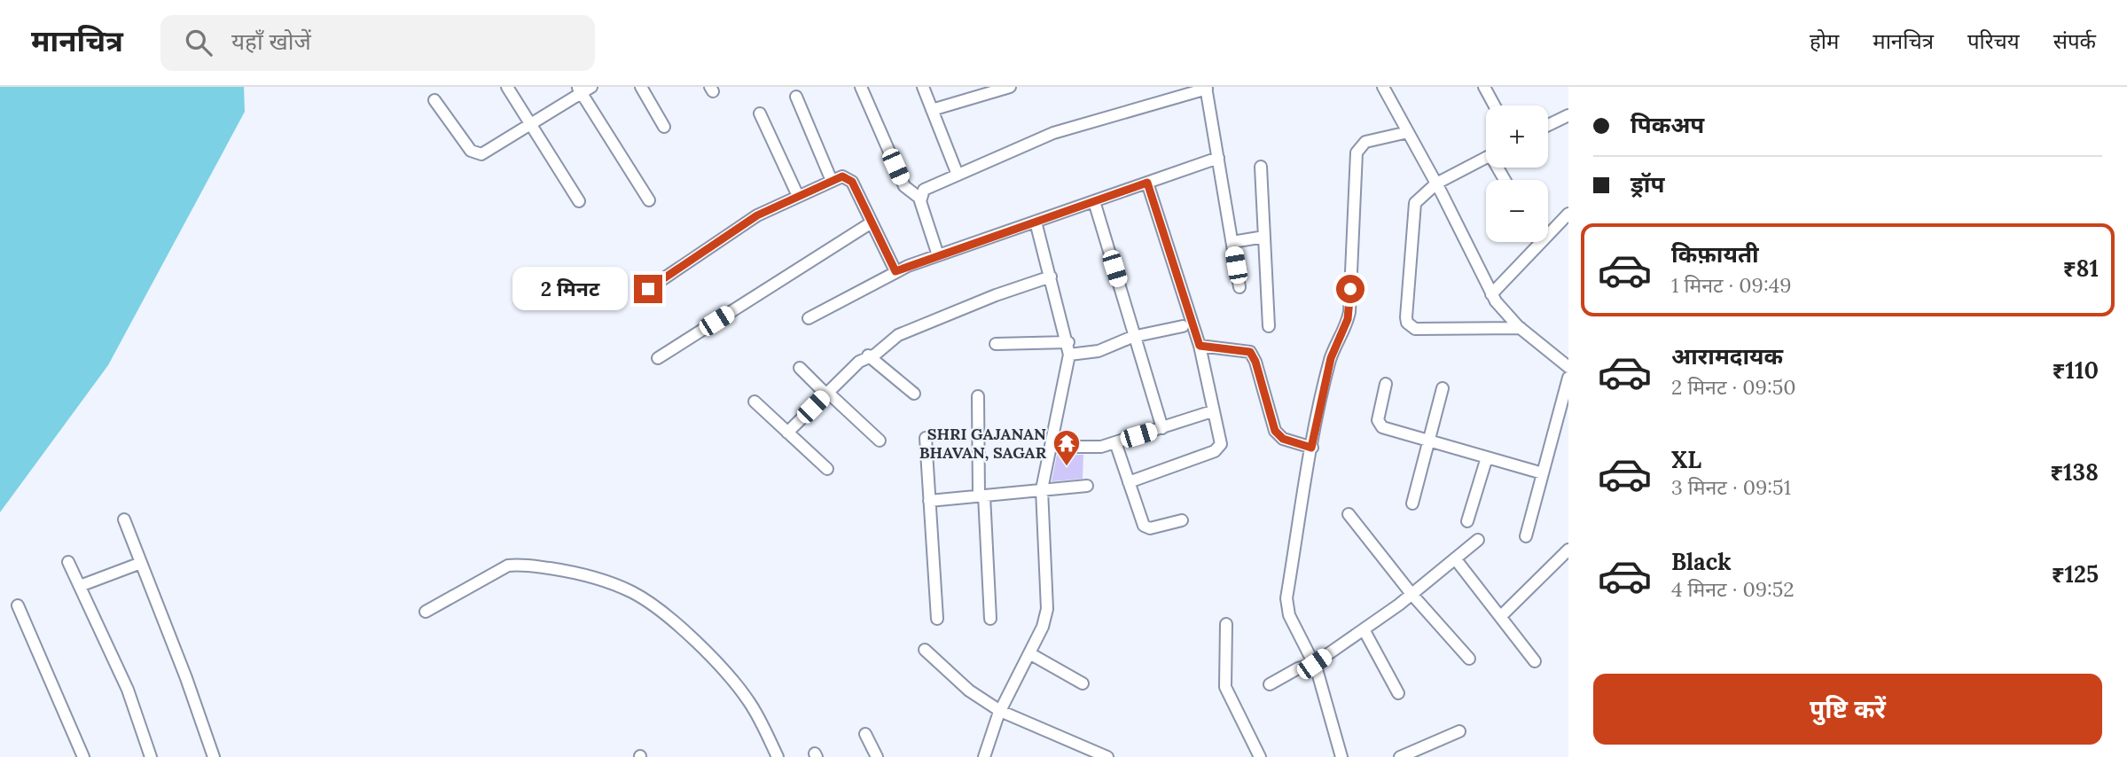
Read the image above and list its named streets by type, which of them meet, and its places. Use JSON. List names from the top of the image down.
{
  "places": {
    "temple": ["SHRI GAJANAN BHAVAN, SAGAR"]
  },
  "page": {
    "header": "मानचित्र",
    "search": "यहाँ खोजें",
    "nav": [
      "होम",
      "मानचित्र",
      "परिचय",
      "संपर्क"
    ],
    "banner": ["पिकअप", "ड्रॉप"],
    "map_buttons": ["+", "−"],
    "list": [
      {
        "name": "किफ़ायती",
        "note": "1 मिनट · 09:49",
        "value": "₹81"
      },
      {
        "name": "आरामदायक",
        "note": "2 मिनट · 09:50",
        "value": "₹110"
      },
      {
        "name": "XL",
        "note": "3 मिनट · 09:51",
        "value": "₹138"
      },
      {
        "name": "Black",
        "note": "4 मिनट · 09:52",
        "value": "₹125"
      }
    ],
    "bubble": "2 मिनट",
    "buttons": "पुष्टि करें"
  }
}
